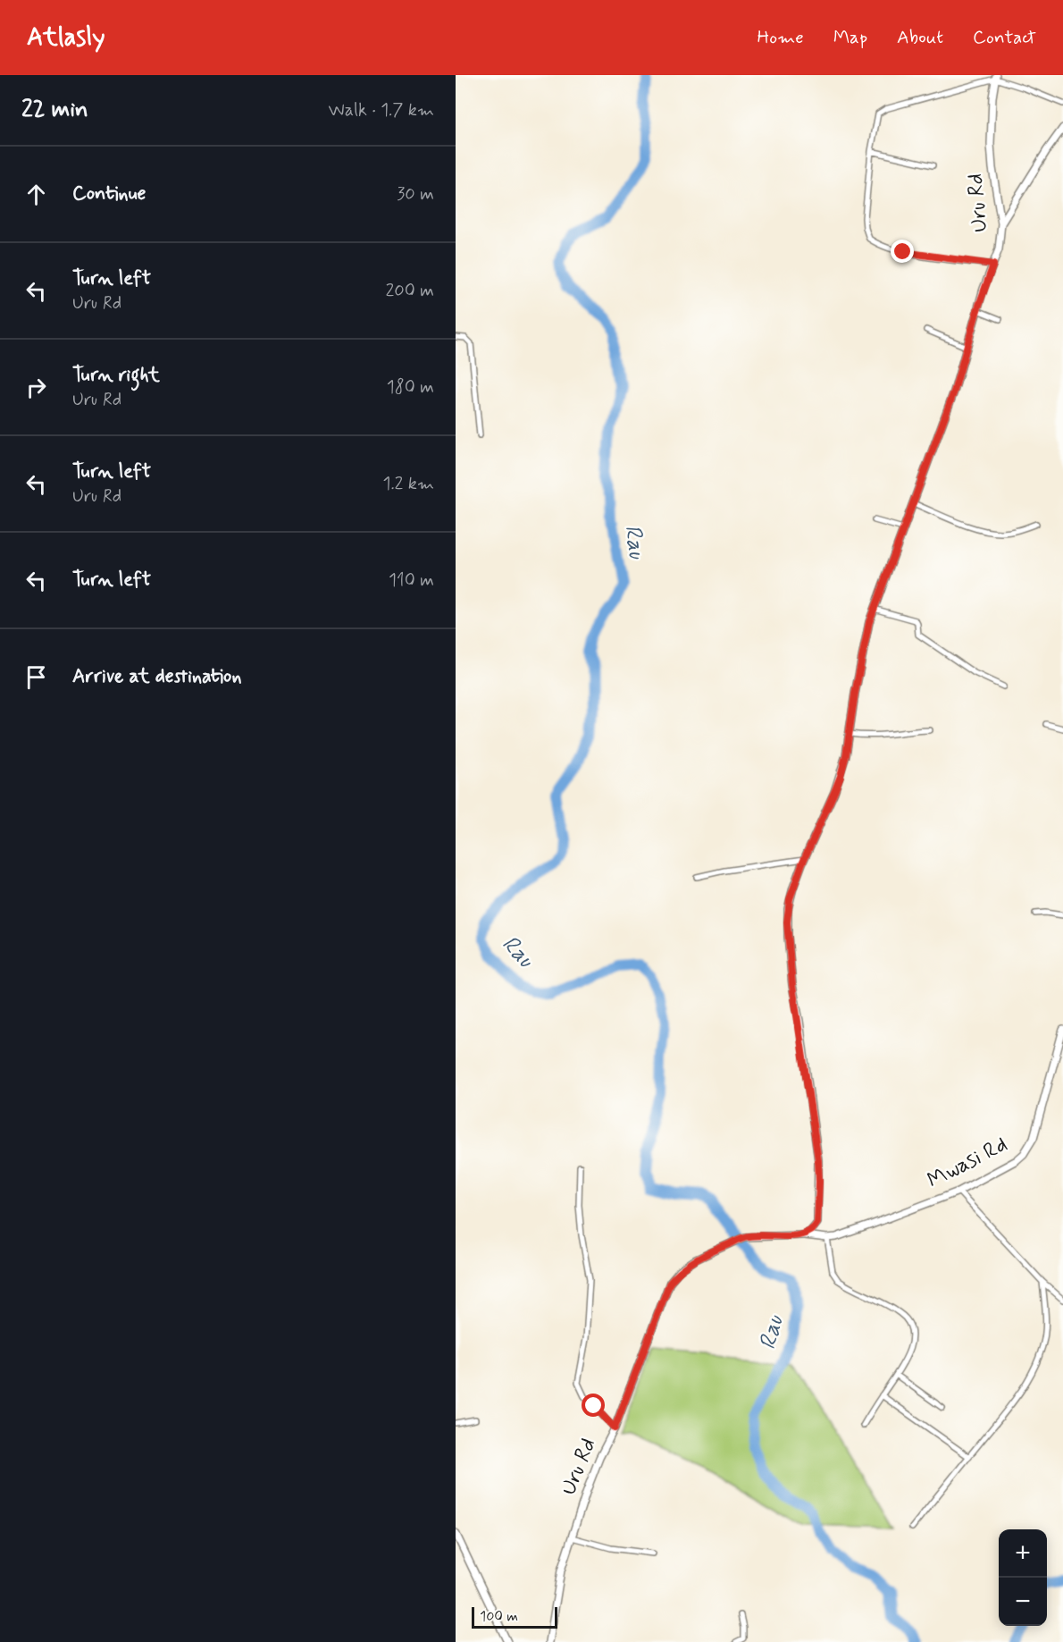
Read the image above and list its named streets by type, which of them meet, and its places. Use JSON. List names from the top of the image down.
{
  "streets": {
    "street": ["Uru Rd", "Mwasi Rd"]
  },
  "crossings": [
    ["Uru Rd", "Mwasi Rd"]
  ],
  "water": ["Rau"],
  "scale_bar": "100 m",
  "page": {
    "header": "Atlasly",
    "nav": [
      "Home",
      "Map",
      "About",
      "Contact"
    ],
    "heading": ["22 min", "Walk · 1.7 km"],
    "list": [
      ["Continue", "30 m"],
      ["Turn left", "Uru Rd", "200 m"],
      ["Turn right", "Uru Rd", "180 m"],
      ["Turn left", "Uru Rd", "1.2 km"],
      ["Turn left", "110 m"],
      "Arrive at destination"
    ],
    "map_buttons": ["+", "−"],
    "scale": "100 m"
  }
}
